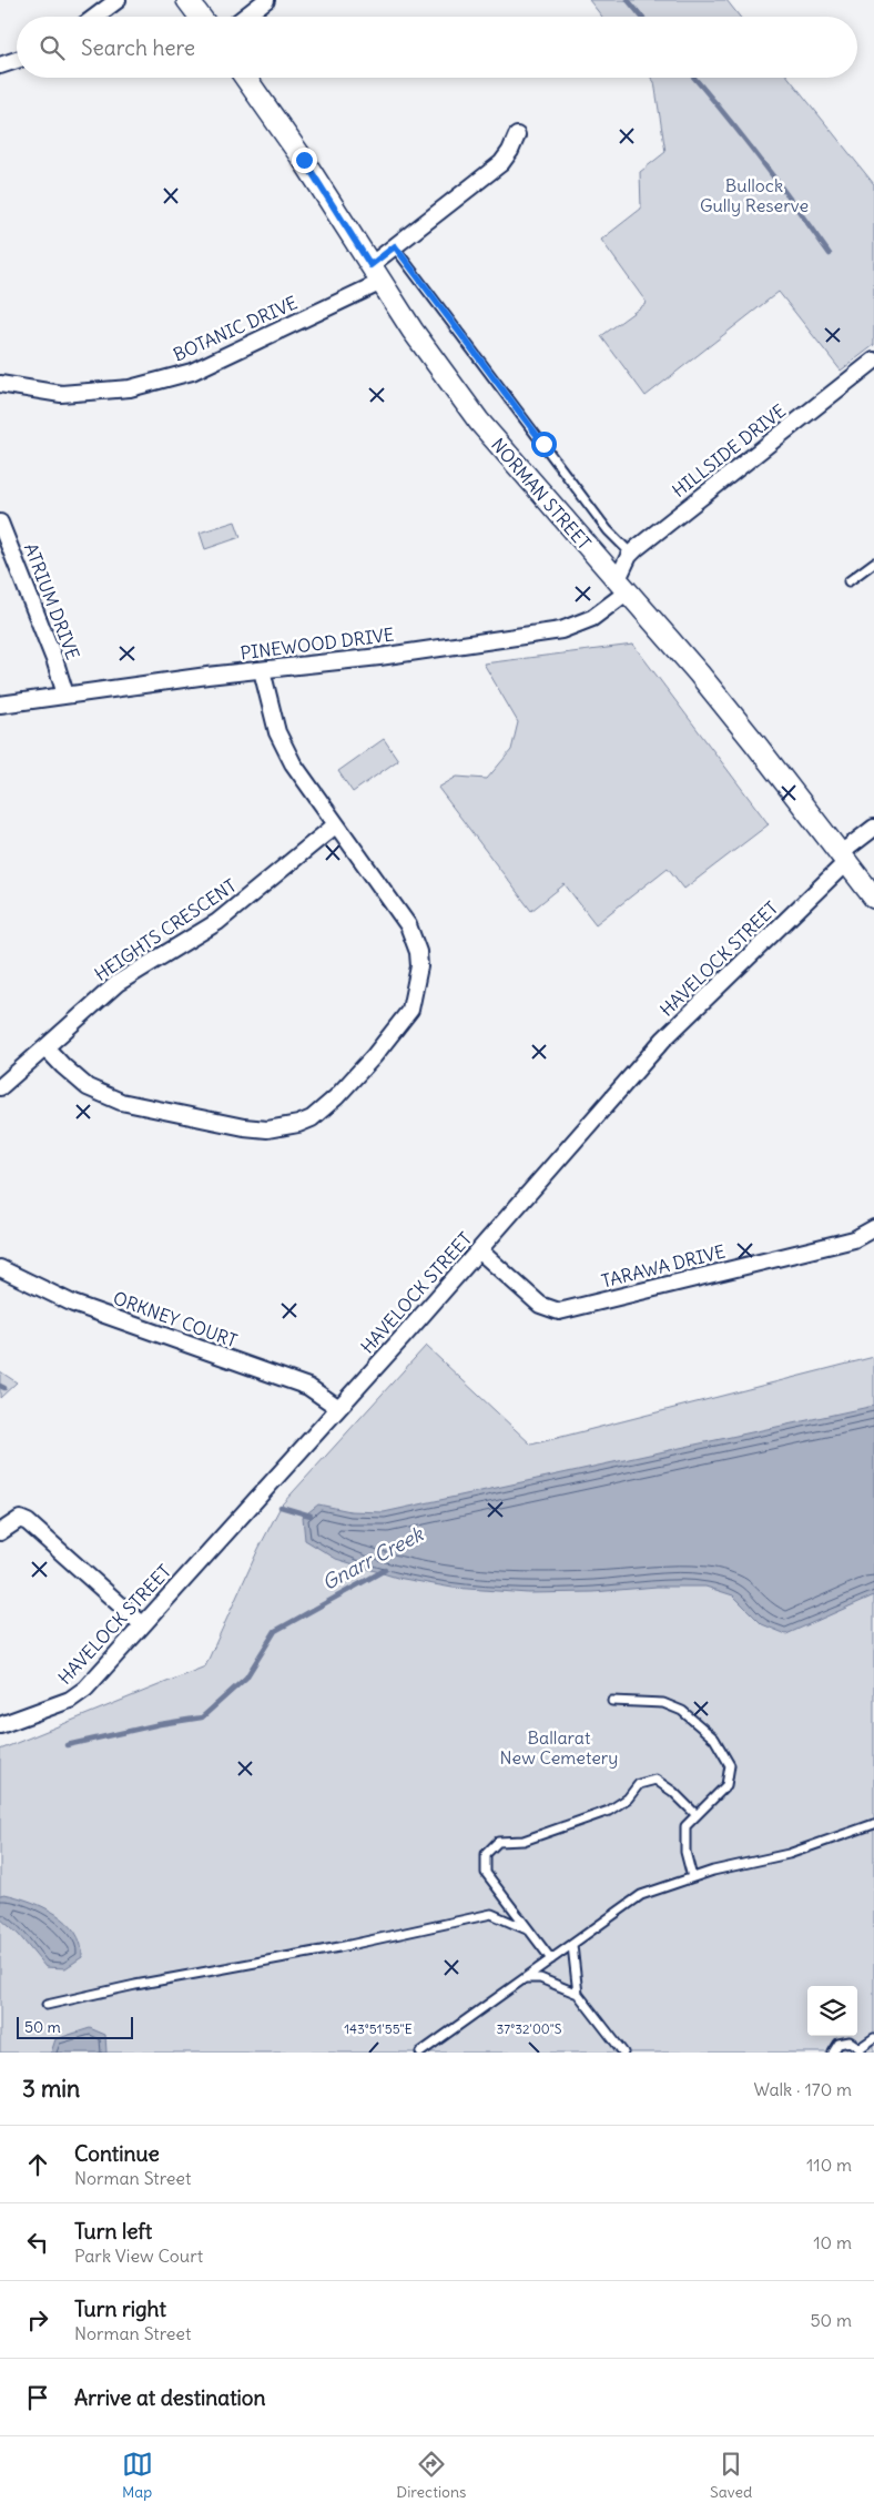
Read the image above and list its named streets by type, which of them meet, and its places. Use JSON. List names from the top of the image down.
{
  "streets": {
    "street": [
      "BOTANIC DRIVE",
      "HILLSIDE DRIVE",
      "NORMAN STREET",
      "ATRIUM DRIVE",
      "PINEWOOD DRIVE",
      "HEIGHTS CRESCENT",
      "HAVELOCK STREET",
      "TARAWA DRIVE",
      "ORKNEY COURT"
    ]
  },
  "crossings": [
    ["BOTANIC DRIVE", "NORMAN STREET"],
    ["HILLSIDE DRIVE", "NORMAN STREET"],
    ["HILLSIDE DRIVE", "PINEWOOD DRIVE"],
    ["NORMAN STREET", "PINEWOOD DRIVE"],
    ["NORMAN STREET", "HAVELOCK STREET"],
    ["ATRIUM DRIVE", "PINEWOOD DRIVE"],
    ["HAVELOCK STREET", "TARAWA DRIVE"],
    ["HAVELOCK STREET", "ORKNEY COURT"]
  ],
  "water": ["Gnarr Creek"],
  "parks": ["Bullock Gully Reserve", "Ballarat New Cemetery"],
  "scale_bar": "50 m",
  "page": {
    "search": "Search here",
    "scale": "50 m",
    "heading": ["3 min", "Walk · 170 m"],
    "list": [
      ["Continue", "Norman Street", "110 m"],
      ["Turn left", "Park View Court", "10 m"],
      ["Turn right", "Norman Street", "50 m"],
      "Arrive at destination"
    ],
    "nav": ["Map", "Directions", "Saved"]
  },
  "coordinates": ["143°51'55\"E", "37°32'00\"S"]
}
